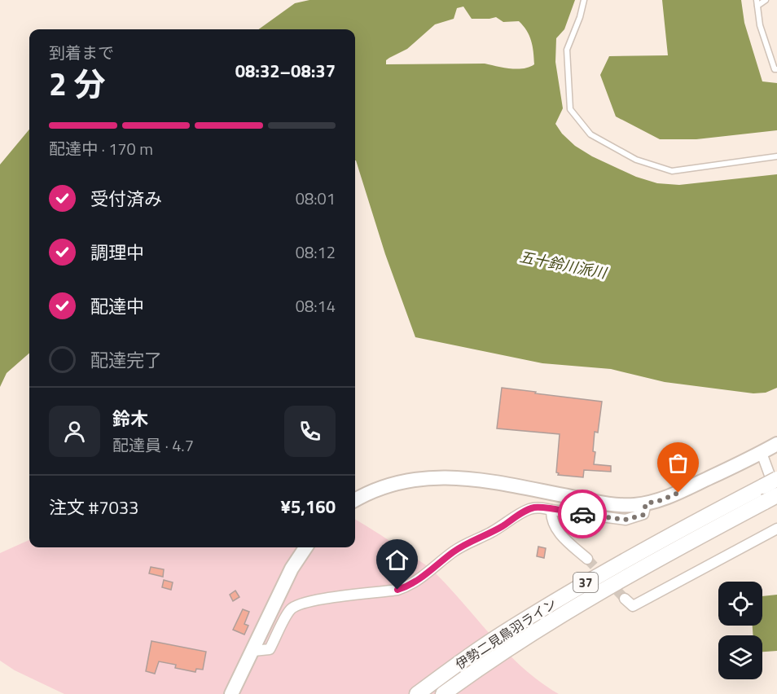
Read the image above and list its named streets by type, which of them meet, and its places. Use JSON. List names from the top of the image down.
{
  "streets": {
    "main road": ["37", "伊勢二見鳥羽ライン"]
  },
  "water": ["五十鈴川派川"],
  "page": {
    "heading": ["2 分", "到着まで", "08:32–08:37"],
    "panel": [
      "鈴木",
      "配達員 · 4.7",
      "注文 #7033",
      "¥5,160"
    ],
    "bar": "配達中 · 170 m",
    "list": [
      ["受付済み", "08:01"],
      ["調理中", "08:12"],
      ["配達中", "08:14"],
      "配達完了"
    ]
  }
}
